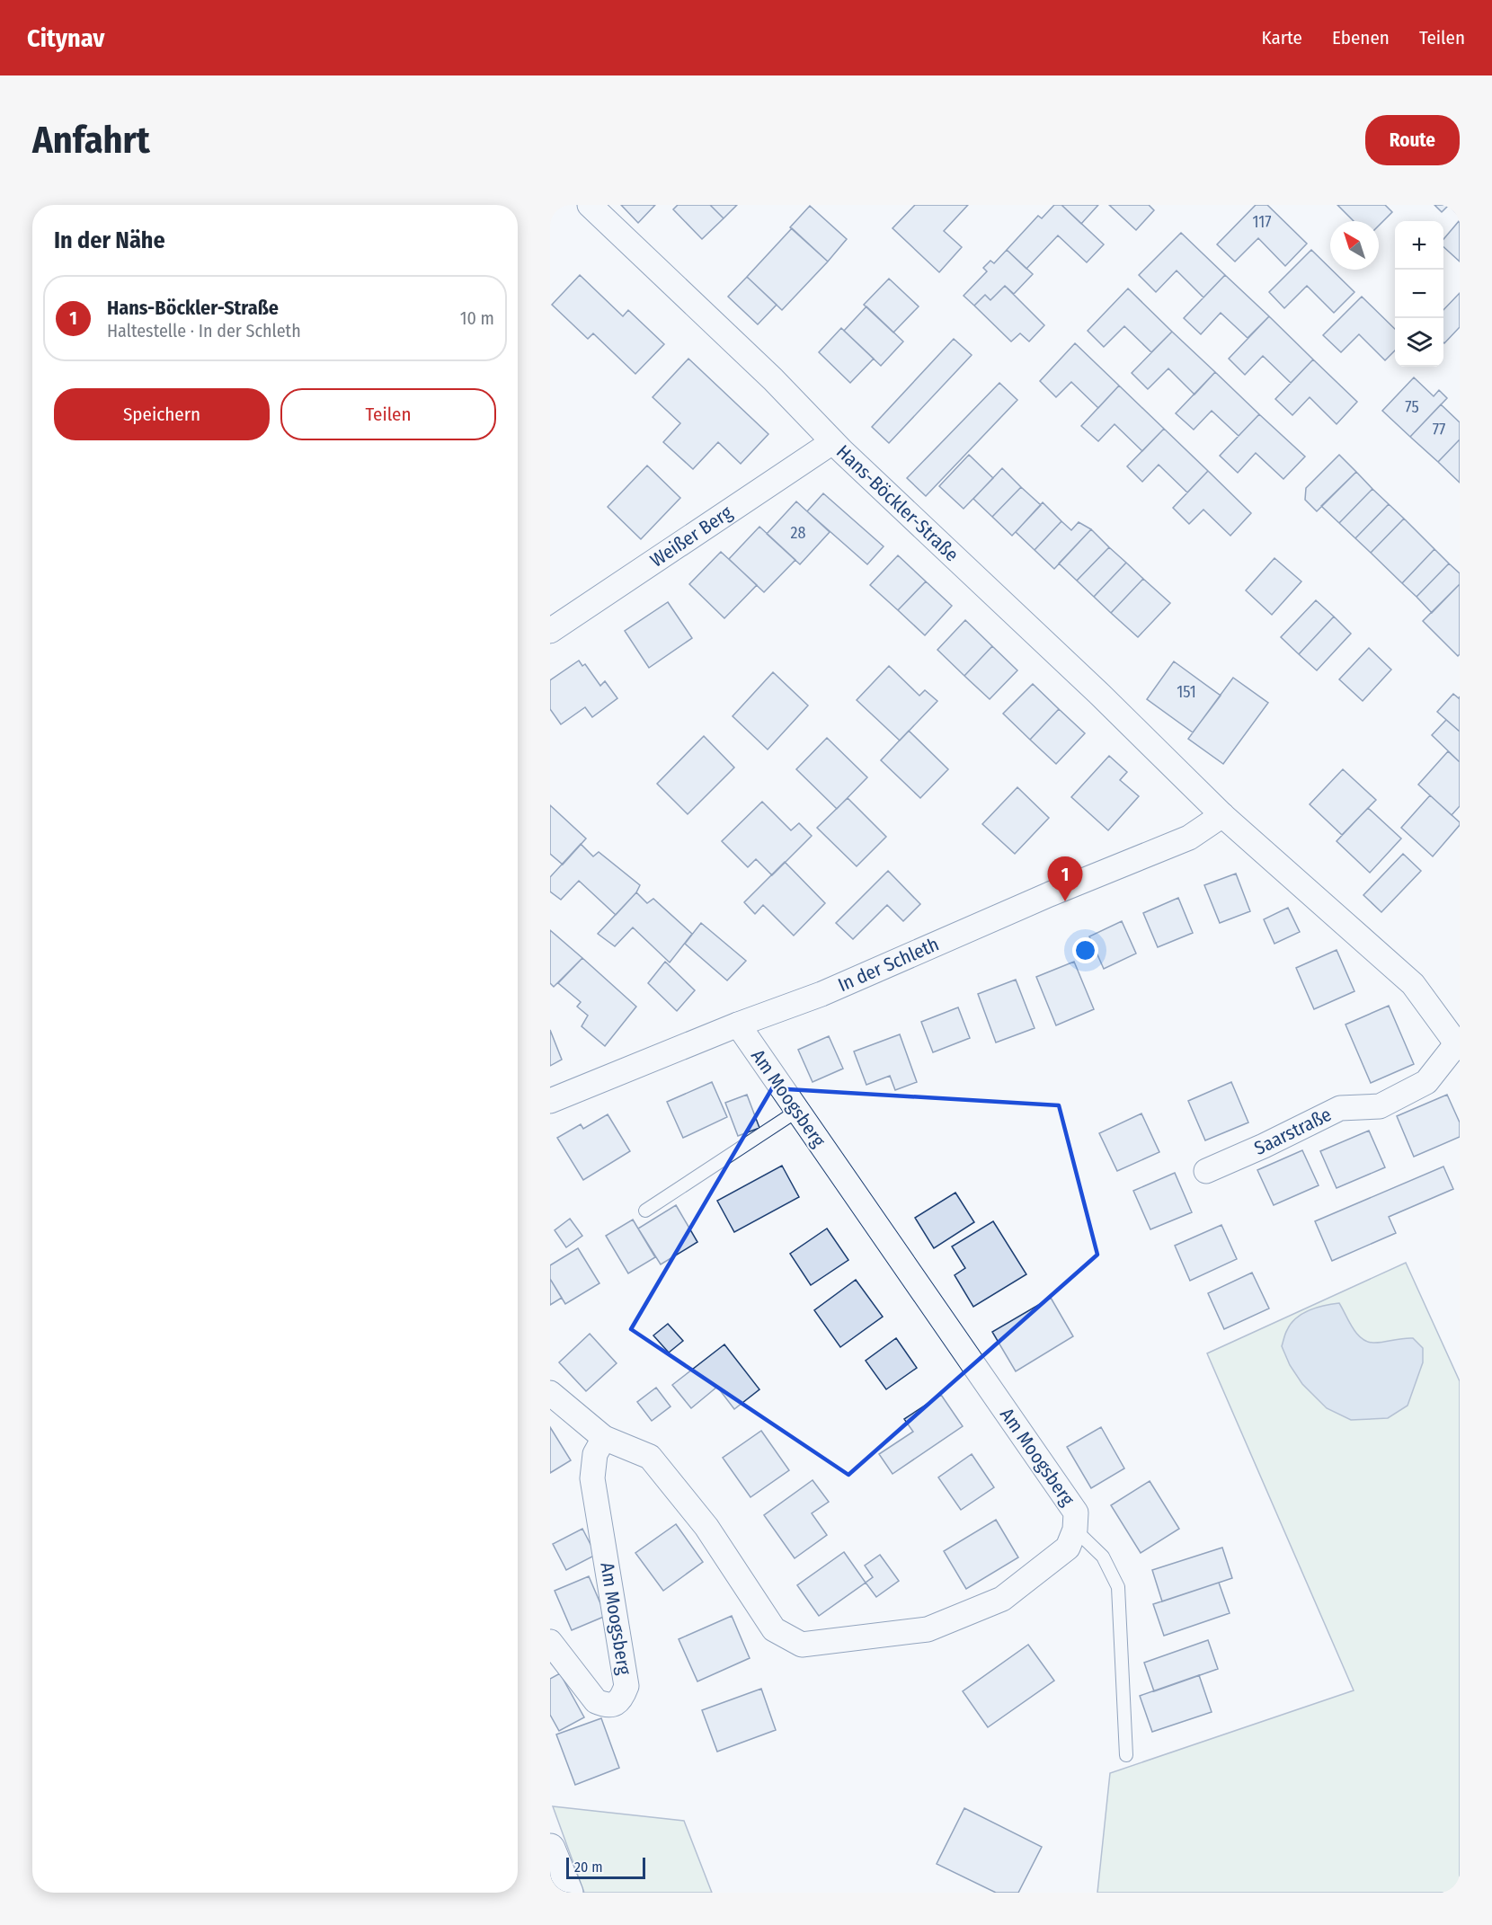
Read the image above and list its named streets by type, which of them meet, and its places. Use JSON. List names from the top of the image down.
{
  "streets": {
    "street": [
      "Hans-Böckler-Straße",
      "Weißer Berg",
      "In der Schleth",
      "Am Moogsberg",
      "Saarstraße"
    ]
  },
  "crossings": [
    ["Hans-Böckler-Straße", "Weißer Berg"],
    ["Hans-Böckler-Straße", "In der Schleth"],
    ["Hans-Böckler-Straße", "Saarstraße"],
    ["In der Schleth", "Am Moogsberg"]
  ],
  "house_numbers": [
    "117",
    "75",
    "77",
    "28",
    "151"
  ],
  "scale_bar": "20 m",
  "north": "top left",
  "page": {
    "header": "Citynav",
    "nav": ["Karte", "Ebenen", "Teilen"],
    "buttons": [
      "Route",
      ["Speichern", "Teilen"]
    ],
    "title": "Anfahrt",
    "heading": "In der Nähe",
    "map_buttons": ["+", "−"],
    "list": [
      {
        "mark": "1",
        "name": "Hans-Böckler-Straße",
        "note": "Haltestelle · In der Schleth",
        "value": "10 m"
      }
    ],
    "pins": "1",
    "scale": "20 m"
  }
}
